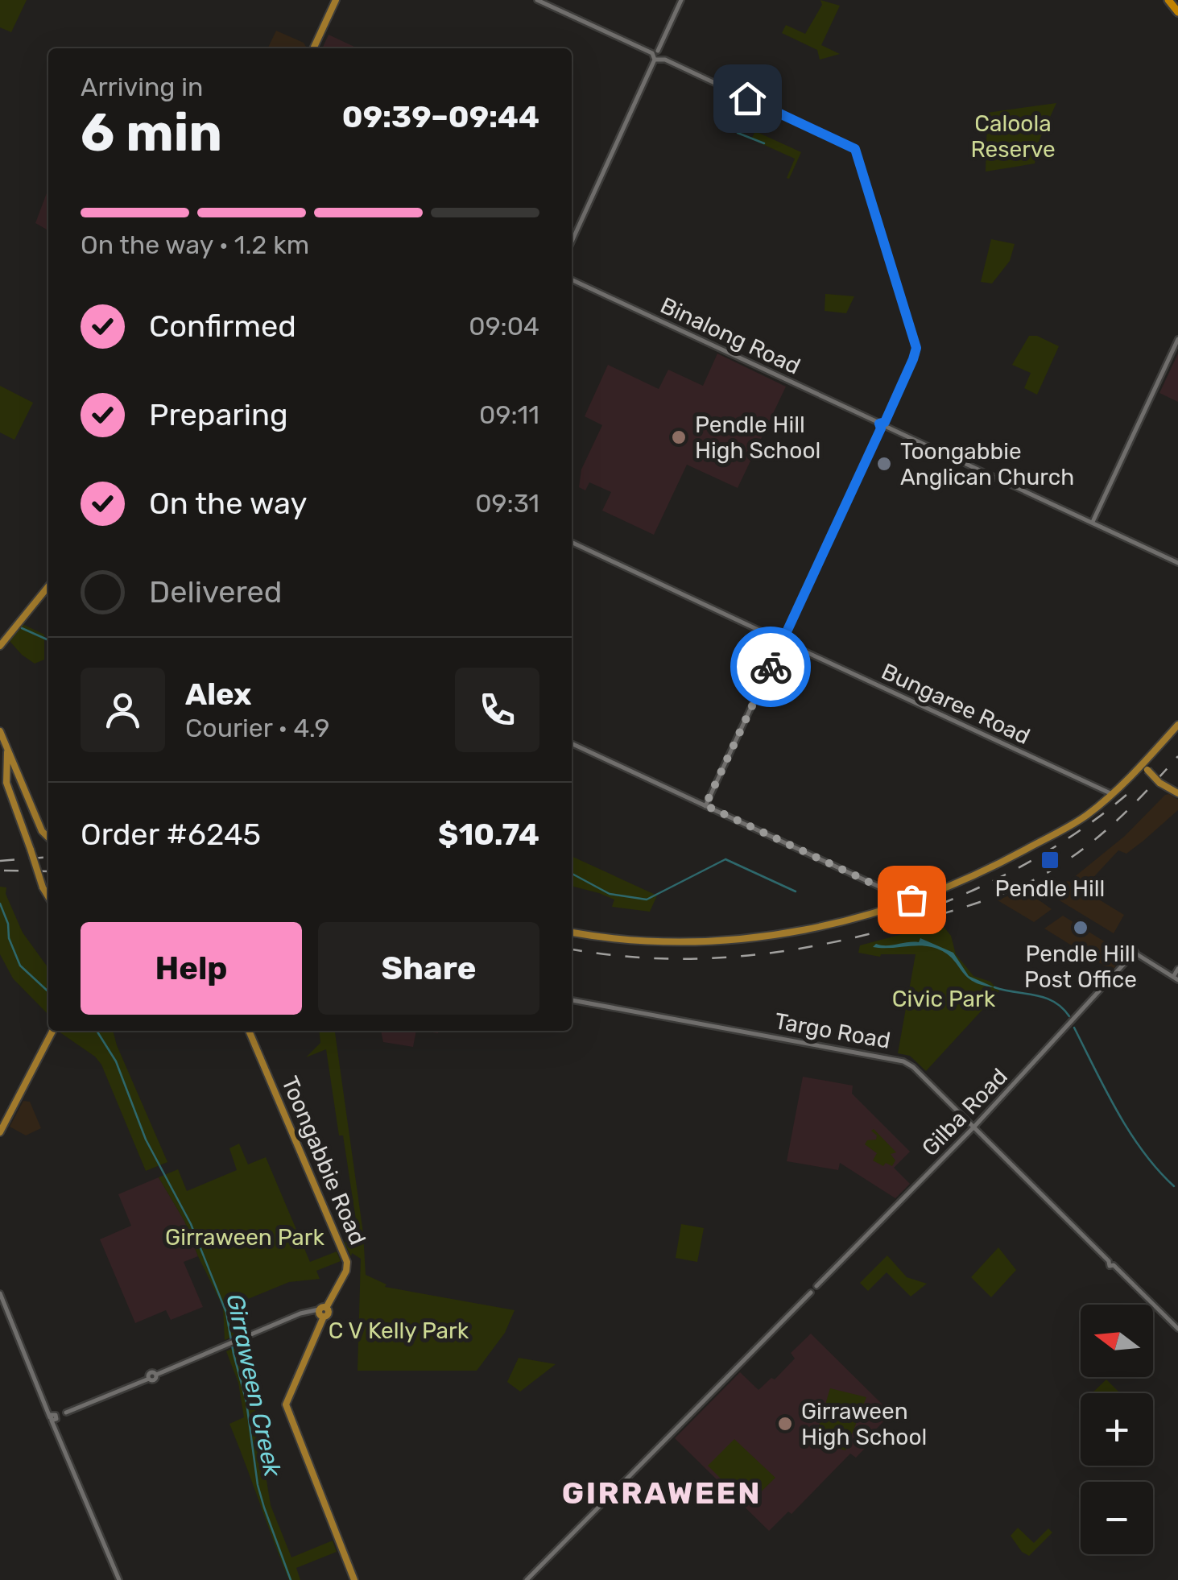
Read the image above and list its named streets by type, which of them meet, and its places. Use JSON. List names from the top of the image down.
{
  "streets": {
    "main road": ["Toongabbie Road"],
    "street": [
      "Binalong Road",
      "Bungaree Road",
      "Targo Road",
      "Gilba Road"
    ]
  },
  "crossings": [
    ["Targo Road", "Gilba Road"]
  ],
  "districts": ["GIRRAWEEN"],
  "water": ["Girraween Creek"],
  "parks": [
    "Caloola Reserve",
    "Civic Park",
    "Girraween Park",
    "C V Kelly Park"
  ],
  "places": {
    "other": [
      "Pendle Hill High School",
      "Toongabbie Anglican Church",
      "Pendle Hill Post Office",
      "Girraween High School"
    ],
    "transit": ["Pendle Hill"]
  },
  "north": "left",
  "page": {
    "heading": ["6 min", "Arriving in", "09:39–09:44"],
    "panel": [
      "Alex",
      "Courier · 4.9",
      "Order #6245",
      "$10.74"
    ],
    "bar": "On the way · 1.2 km",
    "list": [
      ["Confirmed", "09:04"],
      ["Preparing", "09:11"],
      ["On the way", "09:31"],
      "Delivered"
    ],
    "buttons": ["Help", "Share"],
    "map_buttons": ["+", "−"]
  }
}
